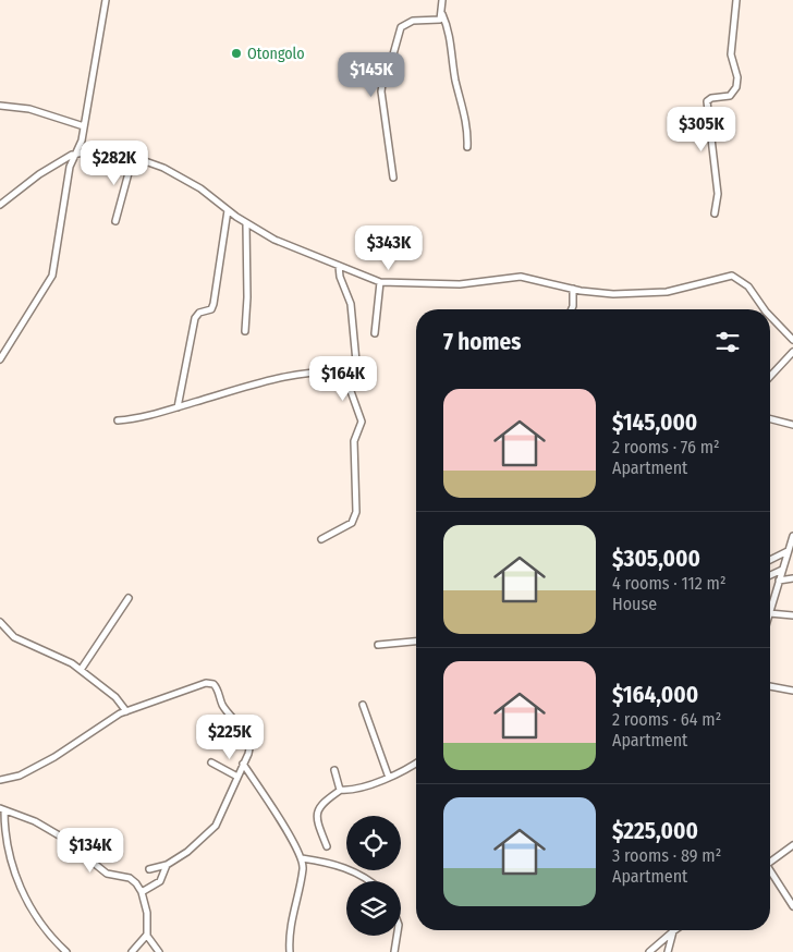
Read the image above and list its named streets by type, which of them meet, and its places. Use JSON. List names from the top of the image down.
{
  "places": ["Otongolo"],
  "page": {
    "price": [
      "$145K",
      "$305K",
      "$282K",
      "$343K",
      "$164K",
      "$225K",
      "$134K"
    ],
    "heading": "7 homes",
    "list": [
      {
        "name": "$145,000",
        "note": "2 rooms · 76 m² · Apartment"
      },
      {
        "name": "$305,000",
        "note": "4 rooms · 112 m² · House"
      },
      {
        "name": "$164,000",
        "note": "2 rooms · 64 m² · Apartment"
      },
      {
        "name": "$225,000",
        "note": "3 rooms · 89 m² · Apartment"
      }
    ]
  }
}
